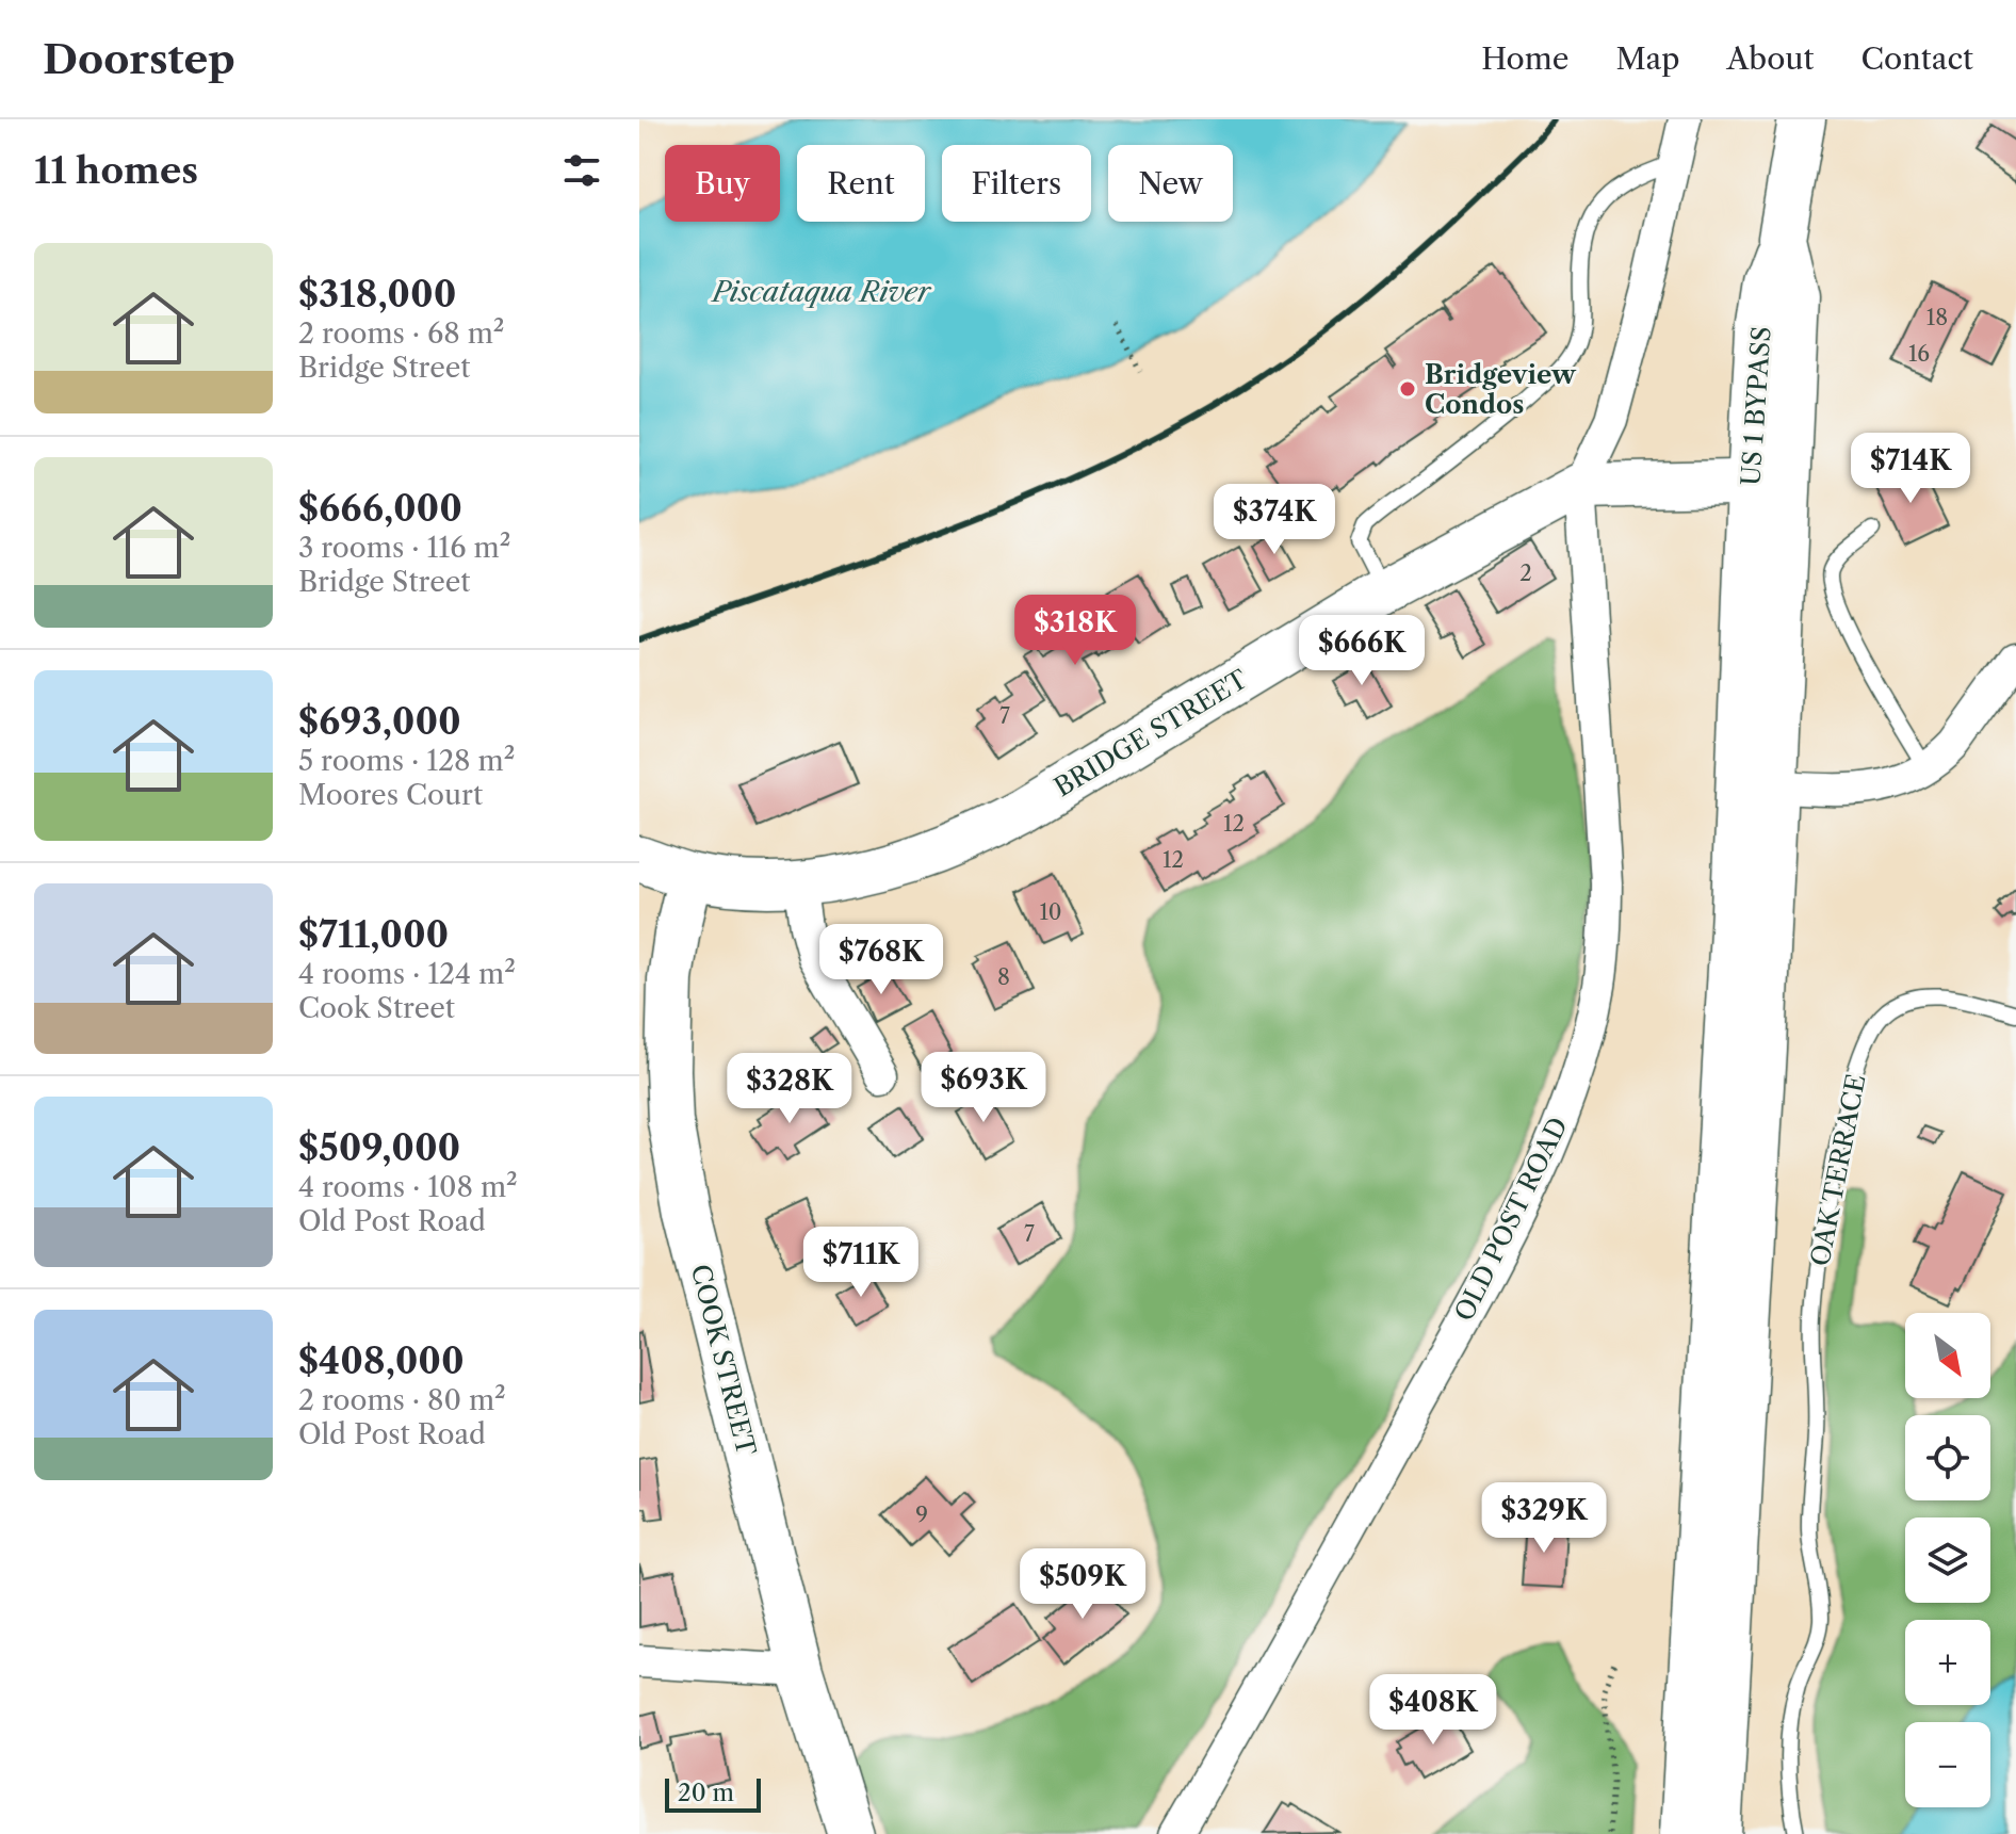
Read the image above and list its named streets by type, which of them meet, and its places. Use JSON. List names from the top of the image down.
{
  "streets": {
    "main road": ["US 1 BYPASS"],
    "street": ["BRIDGE STREET", "OLD POST ROAD", "COOK STREET"],
    "lane": ["OAK TERRACE"]
  },
  "crossings": [
    ["US 1 BYPASS", "BRIDGE STREET"],
    ["BRIDGE STREET", "OLD POST ROAD"],
    ["BRIDGE STREET", "COOK STREET"]
  ],
  "water": ["Piscataqua River"],
  "places": ["Bridgeview Condos"],
  "house_numbers": [
    "18",
    "16",
    "2",
    "7",
    "12",
    "12",
    "10",
    "8",
    "7",
    "9"
  ],
  "scale_bar": "20 m",
  "north": "bottom right",
  "page": {
    "header": "Doorstep",
    "nav": [
      "Home",
      "Map",
      "About",
      "Contact"
    ],
    "heading": "11 homes",
    "chip": [
      "Buy",
      "Rent",
      "Filters",
      "New"
    ],
    "list": [
      {
        "name": "$318,000",
        "note": "2 rooms · 68 m² · Bridge Street"
      },
      {
        "name": "$666,000",
        "note": "3 rooms · 116 m² · Bridge Street"
      },
      {
        "name": "$693,000",
        "note": "5 rooms · 128 m² · Moores Court"
      },
      {
        "name": "$711,000",
        "note": "4 rooms · 124 m² · Cook Street"
      },
      {
        "name": "$509,000",
        "note": "4 rooms · 108 m² · Old Post Road"
      },
      {
        "name": "$408,000",
        "note": "2 rooms · 80 m² · Old Post Road"
      }
    ],
    "price": [
      "$714K",
      "$374K",
      "$318K",
      "$666K",
      "$768K",
      "$693K",
      "$328K",
      "$711K",
      "$329K",
      "$509K",
      "$408K"
    ],
    "map_buttons": ["+", "−"],
    "scale": "20 m"
  }
}
